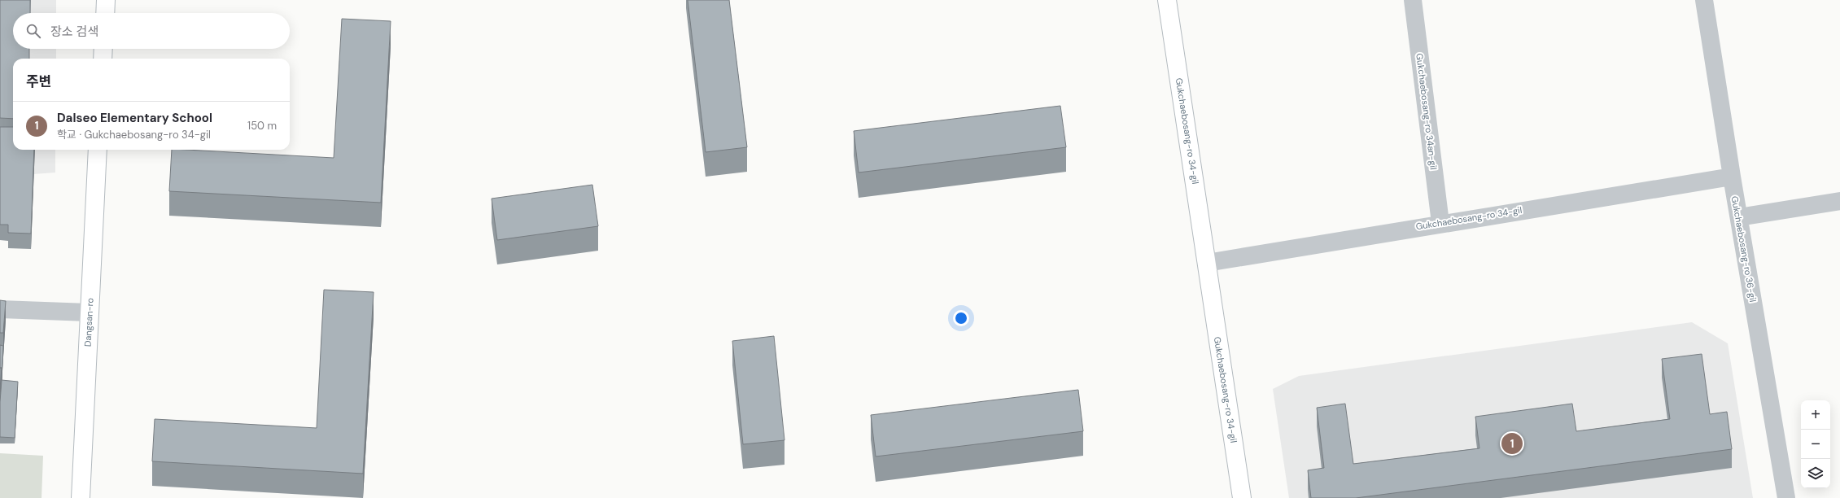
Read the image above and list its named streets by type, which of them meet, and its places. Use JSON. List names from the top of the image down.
{
  "streets": {
    "main road": ["Gukchaebosang-ro 34-gil", "Dangsan-ro"],
    "street": ["Gukchaebosang-ro 34an-gil", "Gukchaebosang-ro 36-gil"]
  },
  "crossings": [
    ["Gukchaebosang-ro 34an-gil", "Gukchaebosang-ro 34-gil"],
    ["Gukchaebosang-ro 34-gil", "Gukchaebosang-ro 36-gil"]
  ],
  "page": {
    "search": "장소 검색",
    "heading": "주변",
    "list": [
      {
        "mark": "1",
        "name": "Dalseo Elementary School",
        "note": "학교 · Gukchaebosang-ro 34-gil",
        "value": "150 m"
      }
    ],
    "map_buttons": ["+", "−"],
    "pins": "1"
  }
}
